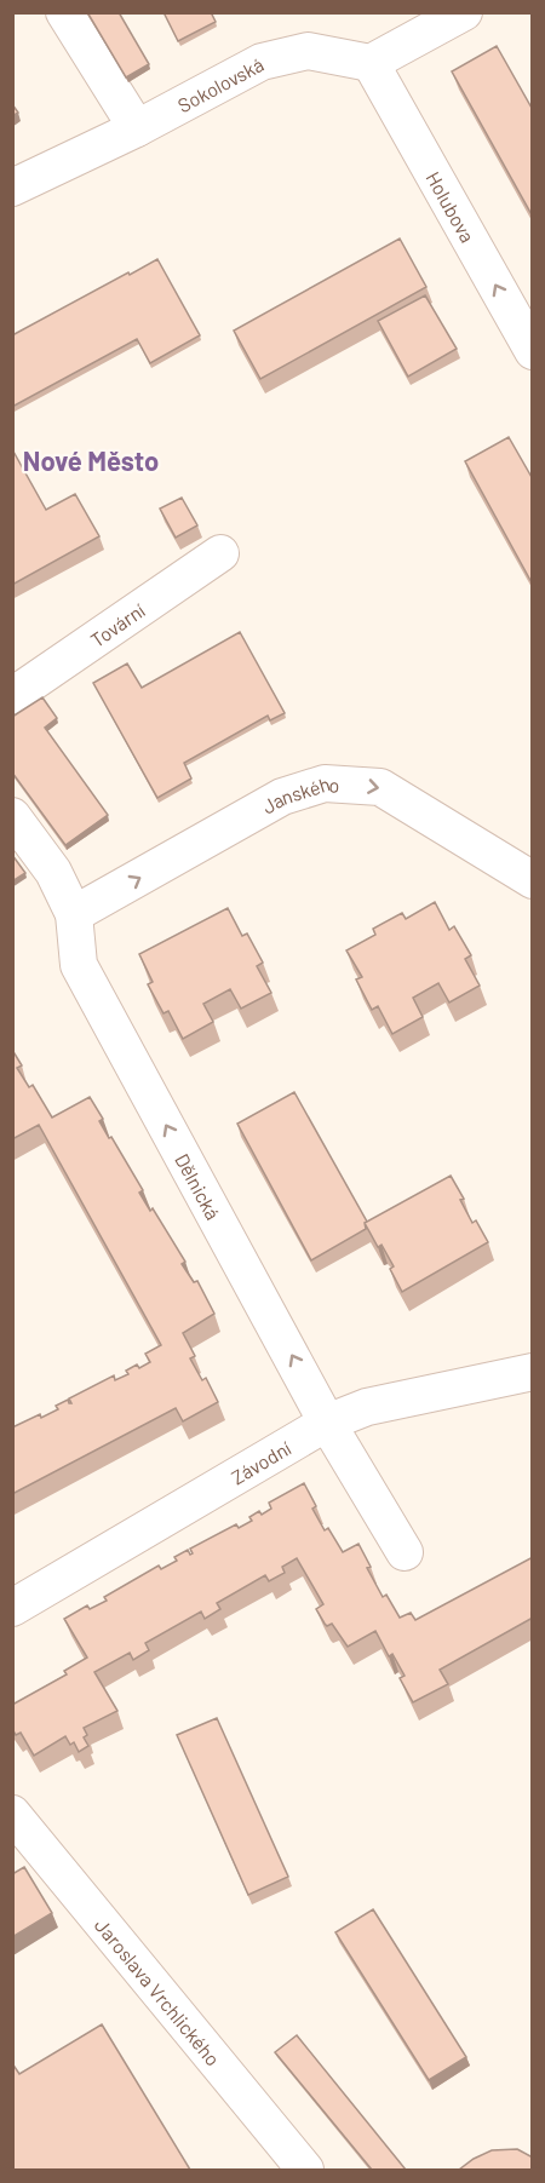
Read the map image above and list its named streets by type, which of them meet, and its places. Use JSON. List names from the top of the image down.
{
  "streets": {
    "street": [
      "Sokolovská",
      "Holubova",
      "Tovární",
      "Janského",
      "Dělnická",
      "Závodní",
      "Jaroslava Vrchlického"
    ]
  },
  "crossings": [
    ["Sokolovská", "Holubova"],
    ["Janského", "Dělnická"],
    ["Dělnická", "Závodní"]
  ],
  "one_way": ["Holubova", "Janského", "Dělnická"],
  "districts": ["Nové Město"]
}
